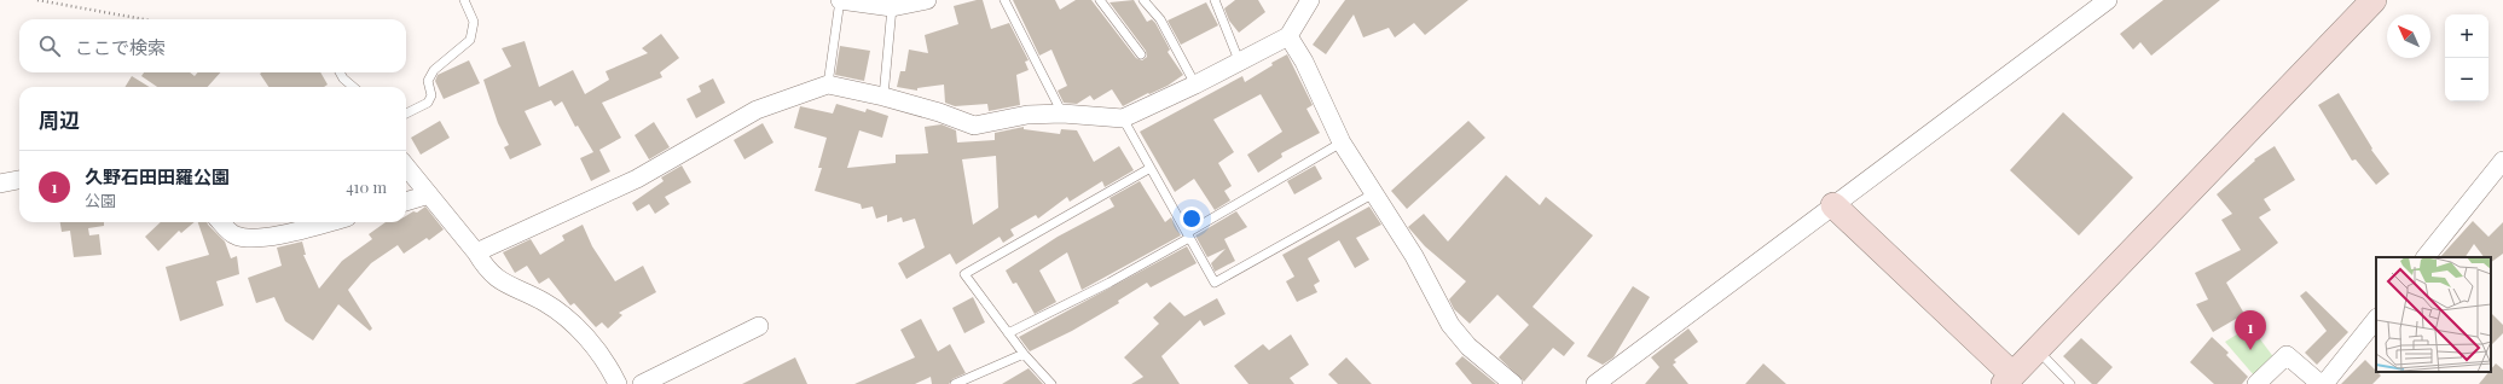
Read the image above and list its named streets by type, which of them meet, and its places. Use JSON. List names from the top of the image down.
{
  "north": "top left",
  "page": {
    "map_buttons": ["+", "−"],
    "search": "ここで検索",
    "heading": "周辺",
    "list": [
      {
        "mark": "1",
        "name": "久野石田田羅公園",
        "note": "公園",
        "value": "410 m"
      }
    ],
    "pins": "1"
  }
}
